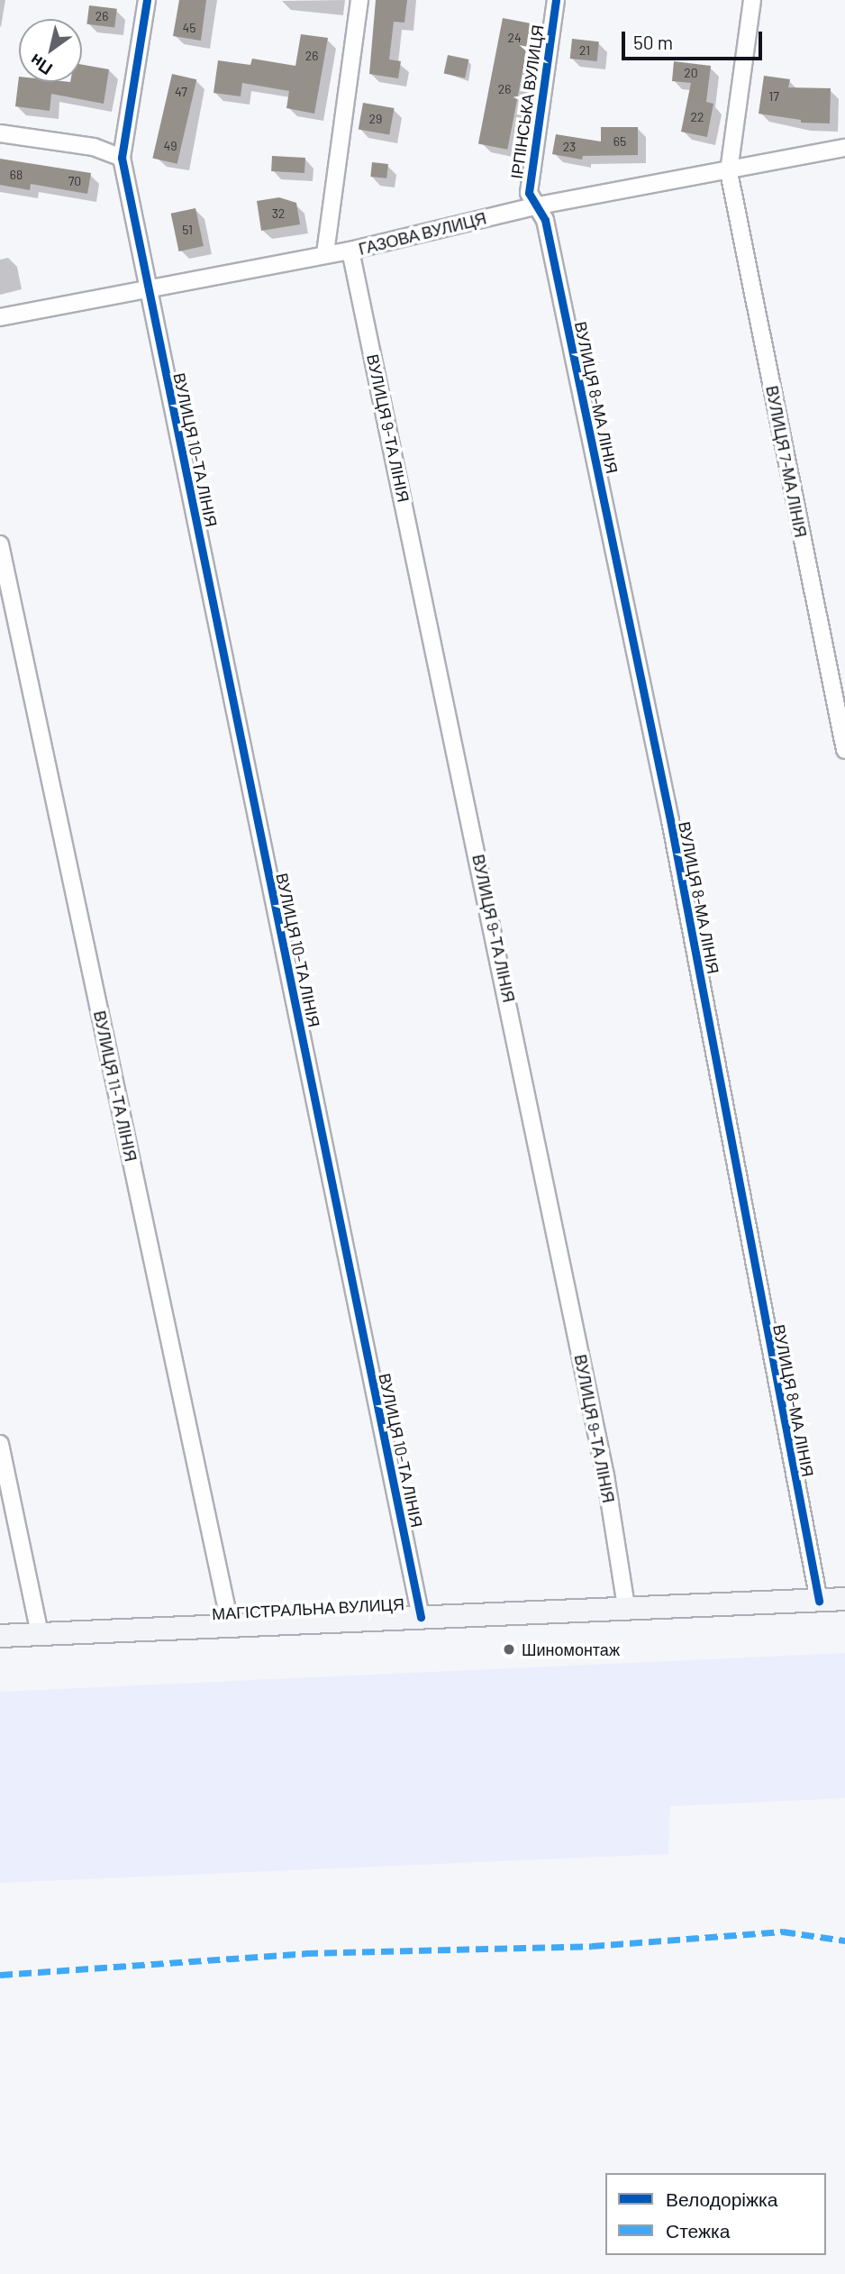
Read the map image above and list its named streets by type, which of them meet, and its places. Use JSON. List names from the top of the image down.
{
  "streets": {
    "street": [
      "ІРПІНСЬКА ВУЛИЦЯ",
      "ГАЗОВА ВУЛИЦЯ",
      "ВУЛИЦЯ 8-МА ЛІНІЯ",
      "ВУЛИЦЯ 9-ТА ЛІНІЯ",
      "ВУЛИЦЯ 10-ТА ЛІНІЯ",
      "ВУЛИЦЯ 7-МА ЛІНІЯ",
      "ВУЛИЦЯ 11-ТА ЛІНІЯ",
      "МАГІСТРАЛЬНА ВУЛИЦЯ"
    ]
  },
  "crossings": [
    ["ІРПІНСЬКА ВУЛИЦЯ", "ГАЗОВА ВУЛИЦЯ"],
    ["ІРПІНСЬКА ВУЛИЦЯ", "ВУЛИЦЯ 8-МА ЛІНІЯ"],
    ["ГАЗОВА ВУЛИЦЯ", "ВУЛИЦЯ 8-МА ЛІНІЯ"],
    ["ГАЗОВА ВУЛИЦЯ", "ВУЛИЦЯ 9-ТА ЛІНІЯ"],
    ["ГАЗОВА ВУЛИЦЯ", "ВУЛИЦЯ 10-ТА ЛІНІЯ"],
    ["ГАЗОВА ВУЛИЦЯ", "ВУЛИЦЯ 7-МА ЛІНІЯ"],
    ["ВУЛИЦЯ 8-МА ЛІНІЯ", "МАГІСТРАЛЬНА ВУЛИЦЯ"],
    ["ВУЛИЦЯ 9-ТА ЛІНІЯ", "МАГІСТРАЛЬНА ВУЛИЦЯ"],
    ["ВУЛИЦЯ 10-ТА ЛІНІЯ", "МАГІСТРАЛЬНА ВУЛИЦЯ"],
    ["ВУЛИЦЯ 11-ТА ЛІНІЯ", "МАГІСТРАЛЬНА ВУЛИЦЯ"]
  ],
  "places": ["Шиномонтаж"],
  "house_numbers": [
    "26",
    "45",
    "24",
    "21",
    "26",
    "20",
    "26",
    "47",
    "17",
    "22",
    "29",
    "65",
    "49",
    "23",
    "68",
    "70",
    "32",
    "51"
  ],
  "legend": ["Велодоріжка", "Стежка"],
  "scale_bar": "50 m",
  "north": "bottom left"
}
